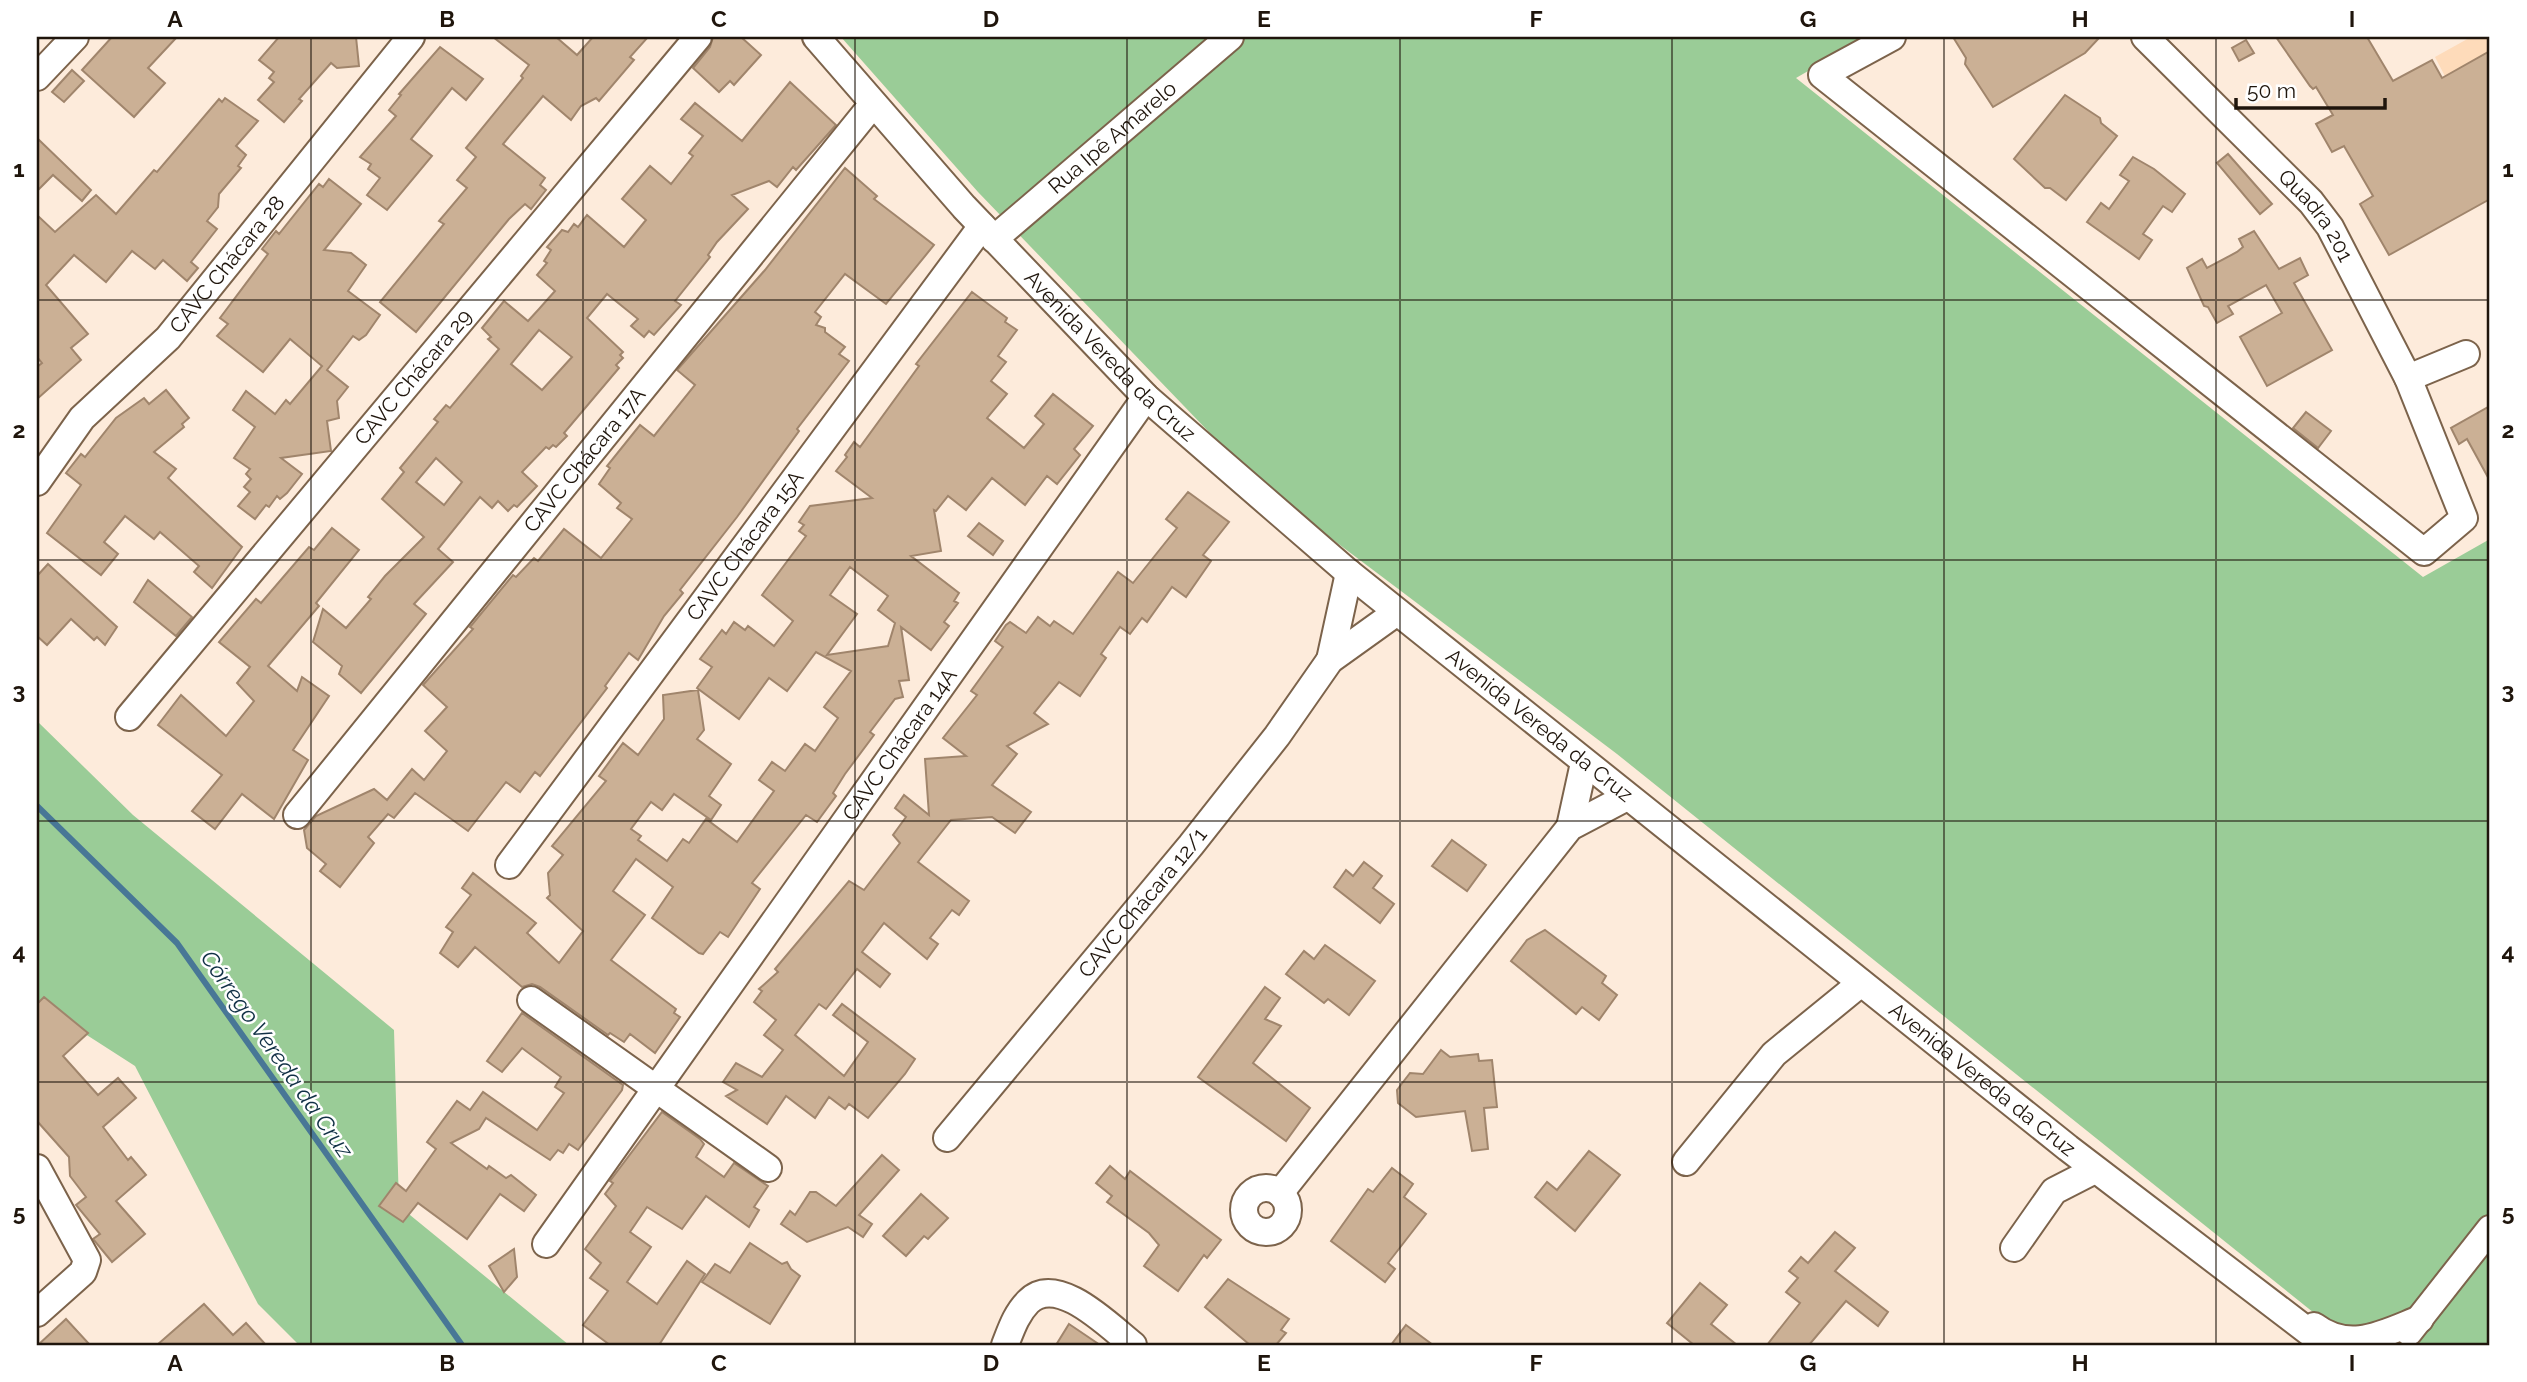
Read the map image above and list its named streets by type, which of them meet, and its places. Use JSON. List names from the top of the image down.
{
  "streets": {
    "street": [
      "Rua Ipê Amarelo",
      "Quadra 201",
      "CAVC Chácara 28",
      "Avenida Vereda da Cruz",
      "CAVC Chácara 29",
      "CAVC Chácara 17A",
      "CAVC Chácara 15A",
      "CAVC Chácara 14A",
      "CAVC Chácara 12/1"
    ]
  },
  "crossings": [
    ["Rua Ipê Amarelo", "Avenida Vereda da Cruz"],
    ["Rua Ipê Amarelo", "CAVC Chácara 15A"],
    ["Avenida Vereda da Cruz", "CAVC Chácara 17A"],
    ["Avenida Vereda da Cruz", "CAVC Chácara 15A"],
    ["Avenida Vereda da Cruz", "CAVC Chácara 14A"],
    ["Avenida Vereda da Cruz", "CAVC Chácara 12/1"]
  ],
  "water": ["Córrego Vereda da Cruz"],
  "scale_bar": "50 m",
  "grid": {
    "columns": [
      "A",
      "B",
      "C",
      "D",
      "E",
      "F",
      "G",
      "H",
      "I"
    ],
    "rows": [
      "1",
      "2",
      "3",
      "4",
      "5"
    ]
  }
}
